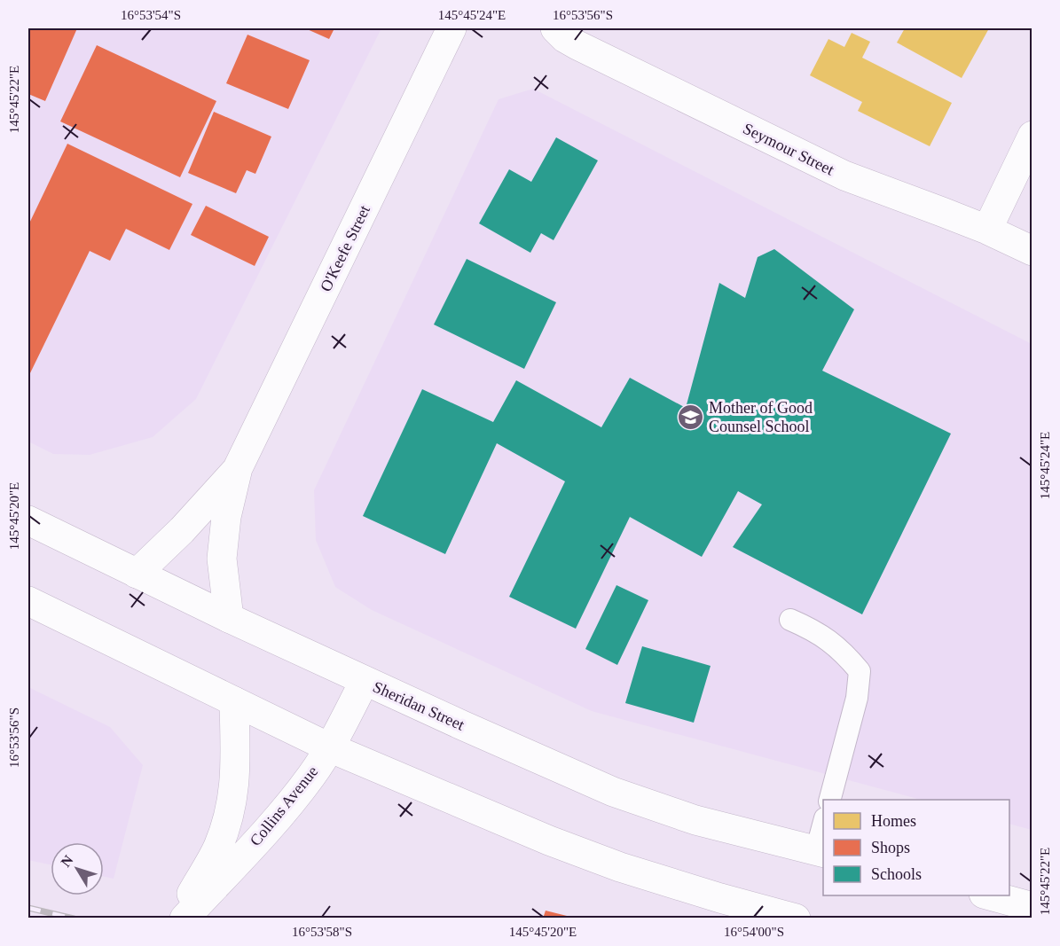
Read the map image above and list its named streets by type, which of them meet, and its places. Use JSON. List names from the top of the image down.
{
  "streets": {
    "main road": [
      "Seymour Street",
      "O'Keefe Street",
      "Sheridan Street",
      "Collins Avenue"
    ]
  },
  "crossings": [
    ["O'Keefe Street", "Sheridan Street"],
    ["Sheridan Street", "Collins Avenue"]
  ],
  "places": {
    "school or university": ["Mother of Good Counsel School"]
  },
  "legend": ["Homes", "Shops", "Schools"],
  "north": "top left",
  "coordinates": [
    "16°53'54\"S",
    "145°45'24\"E",
    "16°53'56\"S",
    "145°45'22\"E",
    "145°45'20\"E",
    "16°53'58\"S",
    "16°54'00\"S"
  ]
}
